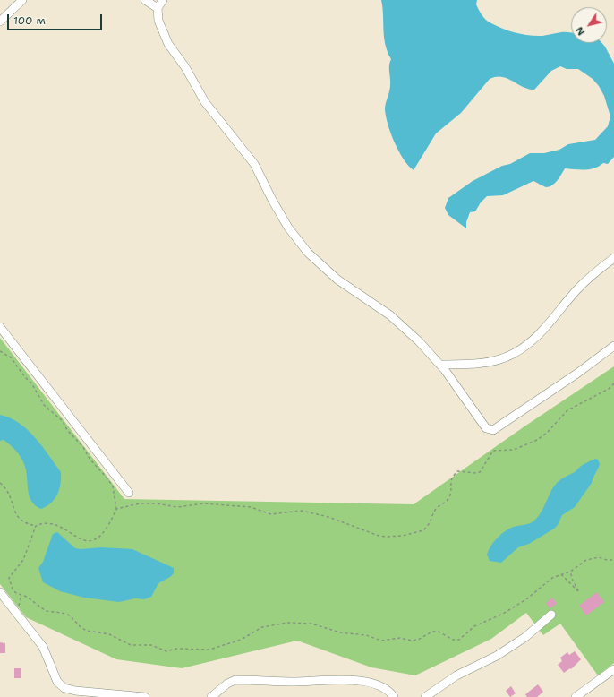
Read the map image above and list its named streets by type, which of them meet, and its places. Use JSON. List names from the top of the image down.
{
  "scale_bar": "100 m",
  "north": "bottom left"
}
